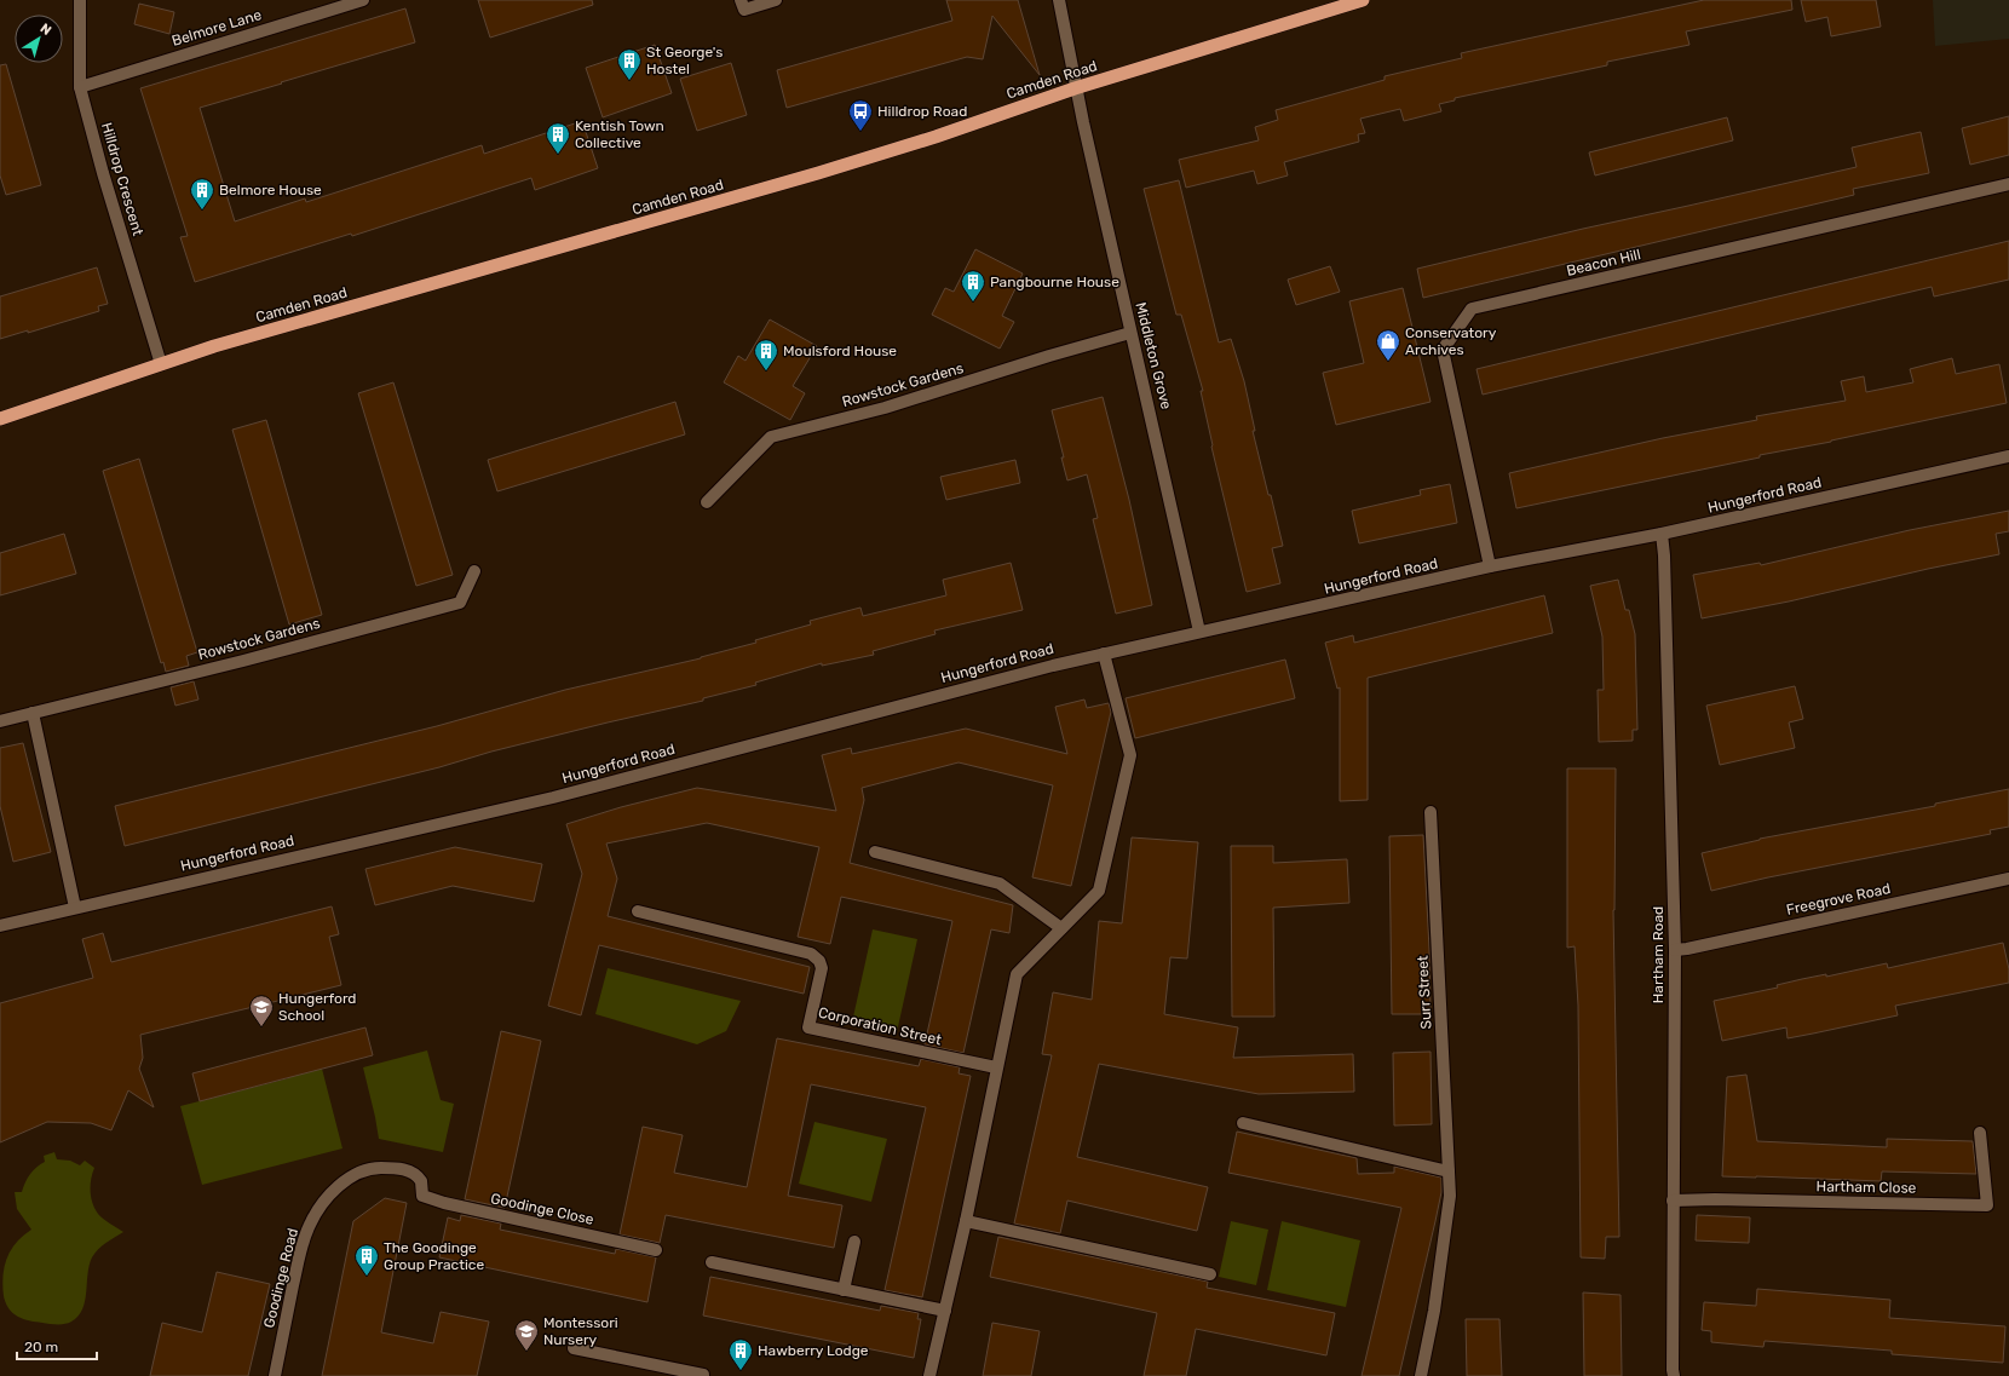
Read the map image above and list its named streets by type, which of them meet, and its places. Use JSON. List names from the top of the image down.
{
  "streets": {
    "highway": ["Camden Road"],
    "street": [
      "Belmore Lane",
      "Hilldrop Crescent",
      "Beacon Hill",
      "Middleton Grove",
      "Rowstock Gardens",
      "Hungerford Road",
      "Freegrove Road",
      "Hartham Road",
      "Surr Street",
      "Corporation Street",
      "Hartham Close",
      "Goodinge Close",
      "Goodinge Road"
    ]
  },
  "crossings": [
    ["Belmore Lane", "Hilldrop Crescent"],
    ["Camden Road", "Hilldrop Crescent"],
    ["Camden Road", "Middleton Grove"],
    ["Beacon Hill", "Hungerford Road"],
    ["Middleton Grove", "Rowstock Gardens"],
    ["Middleton Grove", "Hungerford Road"],
    ["Hungerford Road", "Hartham Road"],
    ["Freegrove Road", "Hartham Road"],
    ["Hartham Road", "Hartham Close"],
    ["Goodinge Close", "Goodinge Road"]
  ],
  "places": {
    "building": [
      "St George's Hostel",
      "Kentish Town Collective",
      "Belmore House",
      "Pangbourne House",
      "Moulsford House",
      "The Goodinge Group Practice",
      "Hawberry Lodge"
    ],
    "bus stop": ["Hilldrop Road"],
    "shop": ["Conservatory Archives"],
    "school or university": ["Hungerford School", "Montessori Nursery"]
  },
  "scale_bar": "20 m",
  "north": "top right"
}
